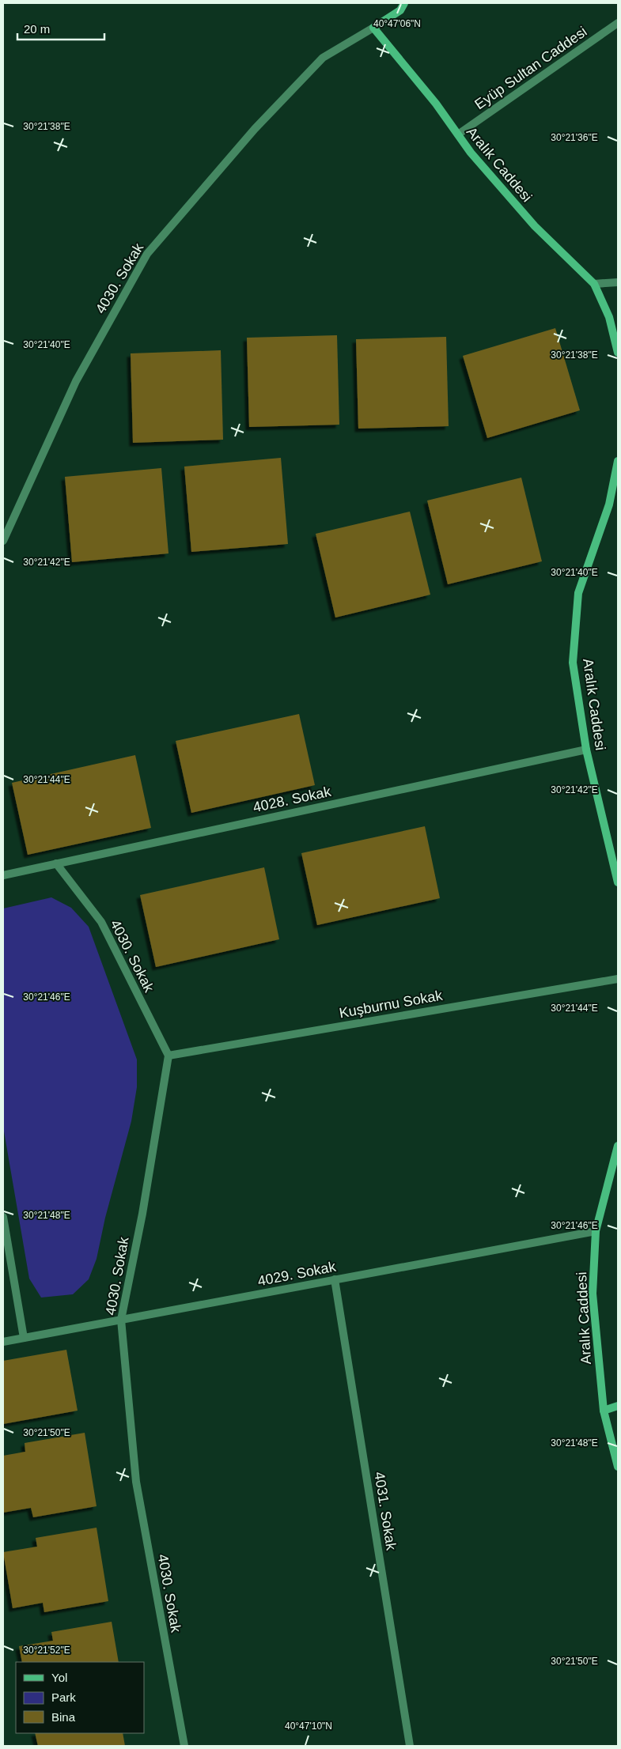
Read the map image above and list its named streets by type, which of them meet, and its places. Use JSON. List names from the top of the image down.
{
  "streets": {
    "street": [
      "Eyüp Sultan Caddesi",
      "Aralık Caddesi",
      "4030. Sokak",
      "4028. Sokak",
      "Kuşburnu Sokak",
      "4029. Sokak",
      "4031. Sokak"
    ]
  },
  "crossings": [
    ["Eyüp Sultan Caddesi", "Aralık Caddesi"],
    ["Aralık Caddesi", "4030. Sokak"],
    ["Aralık Caddesi", "4028. Sokak"],
    ["Aralık Caddesi", "4029. Sokak"],
    ["4030. Sokak", "4028. Sokak"],
    ["4030. Sokak", "Kuşburnu Sokak"],
    ["4030. Sokak", "4029. Sokak"],
    ["4029. Sokak", "4031. Sokak"]
  ],
  "legend": ["Yol", "Park", "Bina"],
  "scale_bar": "20 m",
  "coordinates": [
    "40°47'06\"N",
    "30°21'38\"E",
    "30°21'36\"E",
    "30°21'40\"E",
    "30°21'42\"E",
    "30°21'44\"E",
    "30°21'46\"E",
    "30°21'48\"E",
    "30°21'50\"E",
    "30°21'52\"E",
    "40°47'10\"N"
  ]
}
